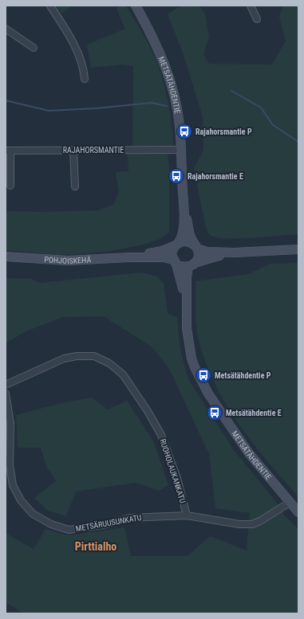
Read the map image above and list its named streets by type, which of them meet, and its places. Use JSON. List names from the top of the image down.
{
  "streets": {
    "main road": ["METSÄTÄHDENTIE", "POHJOISKEHÄ"],
    "street": ["RAJAHORSMANTIE", "RUOHOLAUKANKATU", "METSÄRUUSUNKATU"]
  },
  "crossings": [
    ["METSÄTÄHDENTIE", "RAJAHORSMANTIE"],
    ["METSÄTÄHDENTIE", "POHJOISKEHÄ"],
    ["METSÄTÄHDENTIE", "METSÄRUUSUNKATU"],
    ["RUOHOLAUKANKATU", "METSÄRUUSUNKATU"]
  ],
  "districts": ["Pirttialho"],
  "places": {
    "bus stop": [
      "Rajahorsmantie P",
      "Rajahorsmantie E",
      "Metsätähdentie P",
      "Metsätähdentie E"
    ]
  }
}
